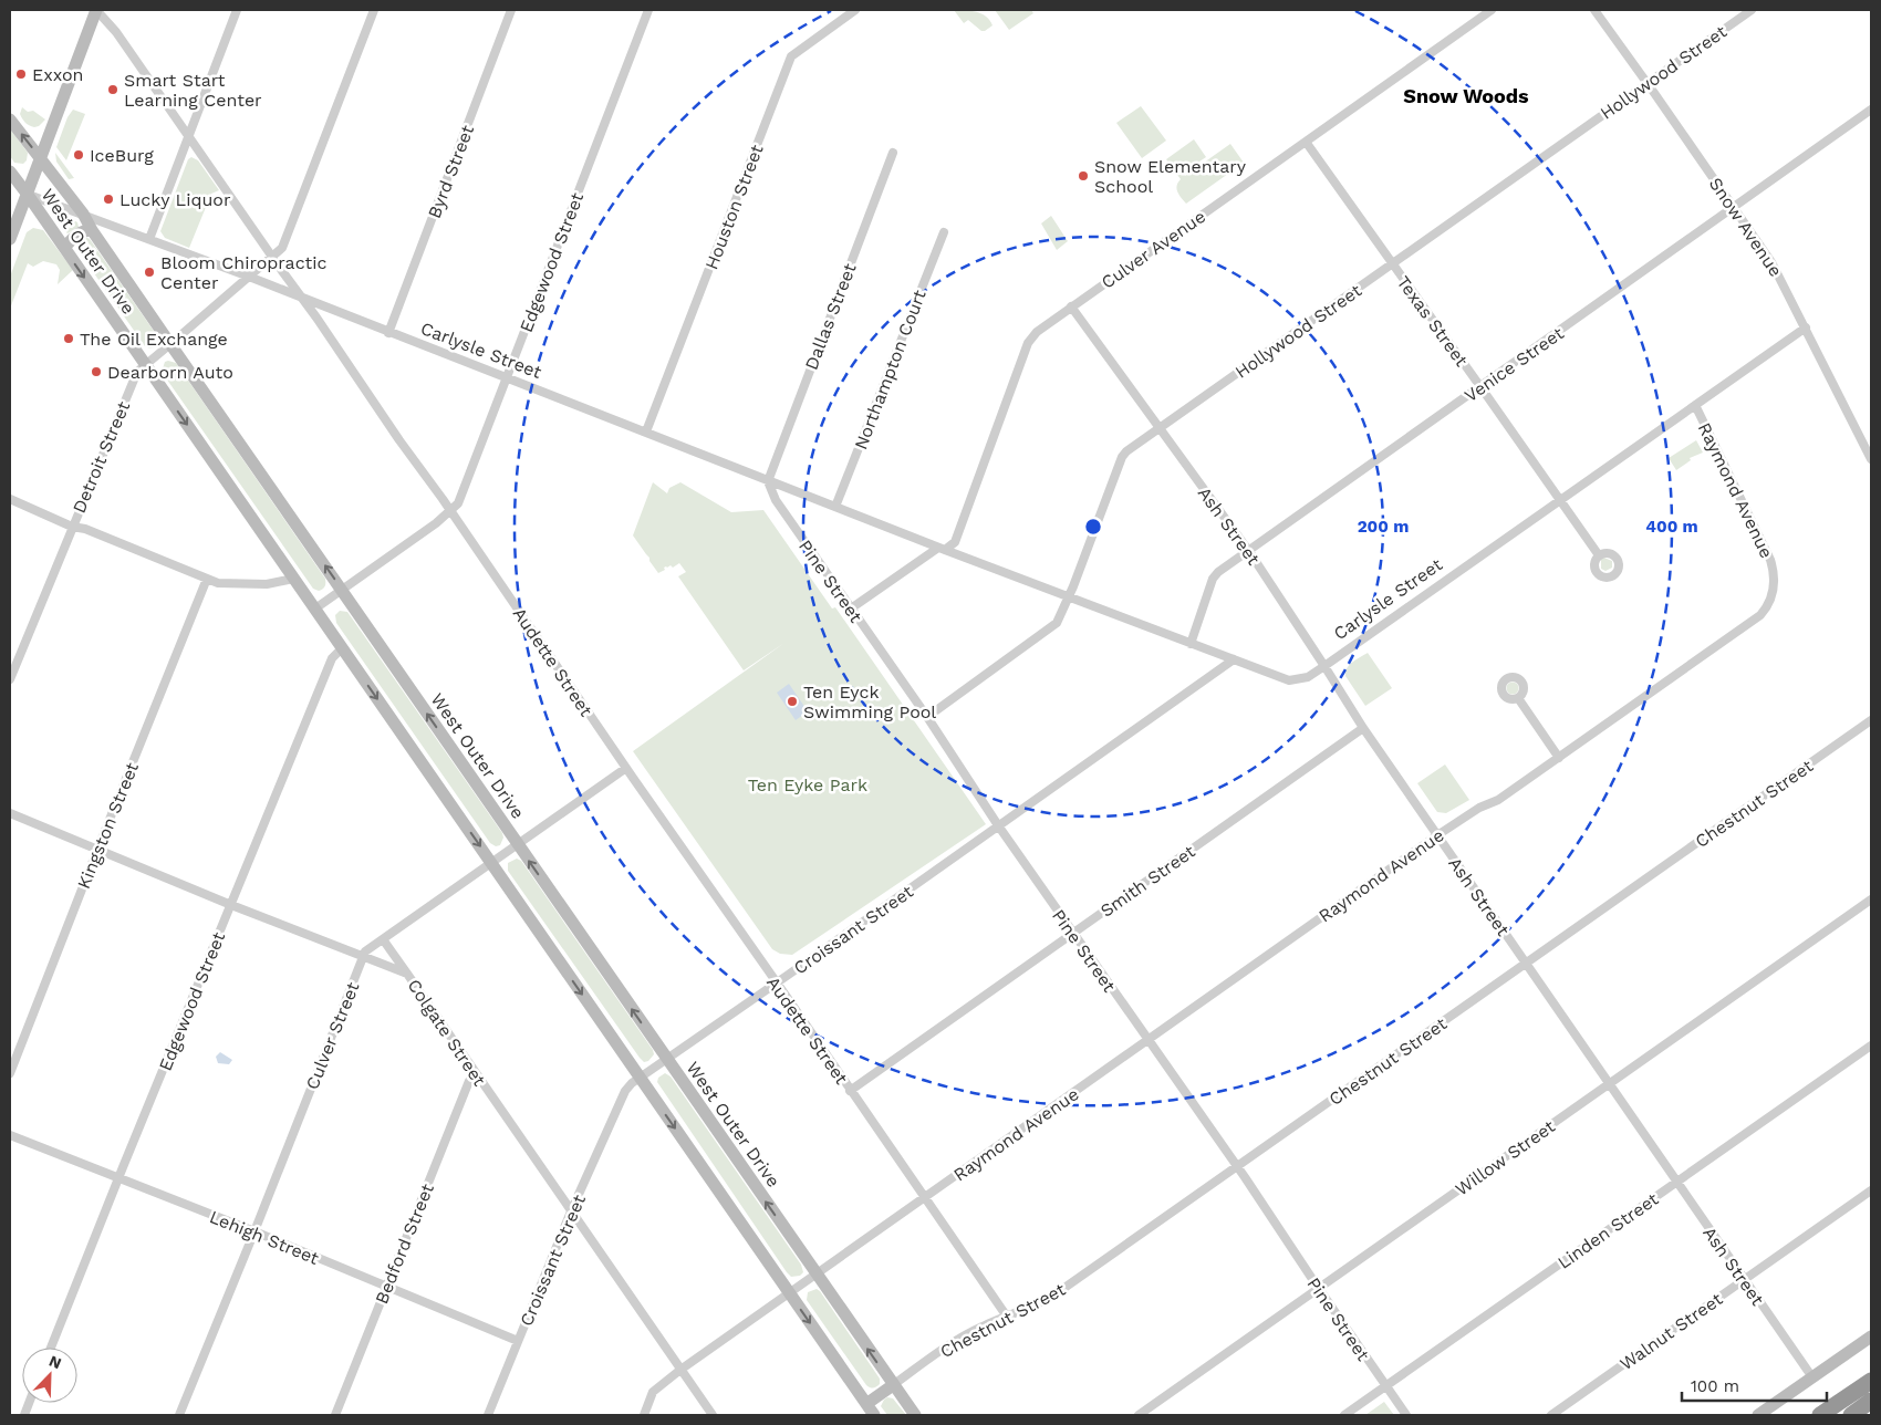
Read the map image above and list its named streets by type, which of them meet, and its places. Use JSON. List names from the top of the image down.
{
  "streets": {
    "main road": ["West Outer Drive", "Carlysle Street"],
    "street": [
      "Hollywood Street",
      "Byrd Street",
      "Houston Street",
      "Snow Avenue",
      "Culver Avenue",
      "Edgewood Street",
      "Dallas Street",
      "Texas Street",
      "Venice Street",
      "Northampton Court",
      "Detroit Street",
      "Raymond Avenue",
      "Ash Street",
      "Pine Street",
      "Audette Street",
      "Chestnut Street",
      "Kingston Street",
      "Smith Street",
      "Croissant Street",
      "Colgate Street",
      "Culver Street",
      "Willow Street",
      "Linden Street",
      "Lehigh Street",
      "Bedford Street",
      "Walnut Street"
    ]
  },
  "crossings": [
    ["Hollywood Street", "Snow Avenue"],
    ["Hollywood Street", "Texas Street"],
    ["Hollywood Street", "Carlysle Street"],
    ["Hollywood Street", "Ash Street"],
    ["Hollywood Street", "Pine Street"],
    ["Byrd Street", "Carlysle Street"],
    ["Houston Street", "Carlysle Street"],
    ["Snow Avenue", "Carlysle Street"],
    ["Snow Avenue", "Venice Street"],
    ["Culver Avenue", "Texas Street"],
    ["Culver Avenue", "Carlysle Street"],
    ["Culver Avenue", "Ash Street"],
    ["Culver Avenue", "Pine Street"],
    ["West Outer Drive", "Edgewood Street"],
    ["West Outer Drive", "Carlysle Street"],
    ["West Outer Drive", "Detroit Street"],
    ["West Outer Drive", "Raymond Avenue"],
    ["West Outer Drive", "Chestnut Street"],
    ["West Outer Drive", "Croissant Street"],
    ["West Outer Drive", "Culver Street"],
    ["Edgewood Street", "Carlysle Street"],
    ["Edgewood Street", "Audette Street"],
    ["Edgewood Street", "Colgate Street"],
    ["Edgewood Street", "Lehigh Street"],
    ["Dallas Street", "Carlysle Street"],
    ["Dallas Street", "Pine Street"],
    ["Texas Street", "Carlysle Street"],
    ["Texas Street", "Venice Street"],
    ["Carlysle Street", "Venice Street"],
    ["Carlysle Street", "Northampton Court"],
    ["Carlysle Street", "Detroit Street"],
    ["Carlysle Street", "Raymond Avenue"],
    ["Carlysle Street", "Ash Street"],
    ["Carlysle Street", "Pine Street"],
    ["Carlysle Street", "Audette Street"],
    ["Carlysle Street", "Croissant Street"],
    ["Venice Street", "Ash Street"],
    ["Detroit Street", "Audette Street"],
    ["Raymond Avenue", "Ash Street"],
    ["Raymond Avenue", "Pine Street"],
    ["Raymond Avenue", "Audette Street"],
    ["Raymond Avenue", "Colgate Street"],
    ["Ash Street", "Chestnut Street"],
    ["Ash Street", "Smith Street"],
    ["Ash Street", "Willow Street"],
    ["Ash Street", "Linden Street"],
    ["Ash Street", "Walnut Street"],
    ["Pine Street", "Chestnut Street"],
    ["Pine Street", "Smith Street"],
    ["Pine Street", "Croissant Street"],
    ["Pine Street", "Willow Street"],
    ["Pine Street", "Linden Street"],
    ["Audette Street", "Chestnut Street"],
    ["Audette Street", "Smith Street"],
    ["Audette Street", "Croissant Street"],
    ["Audette Street", "Culver Street"],
    ["Kingston Street", "Colgate Street"],
    ["Croissant Street", "Colgate Street"],
    ["Croissant Street", "Lehigh Street"],
    ["Colgate Street", "Culver Street"],
    ["Colgate Street", "Bedford Street"],
    ["Culver Street", "Lehigh Street"],
    ["Lehigh Street", "Bedford Street"]
  ],
  "districts": ["Snow Woods"],
  "parks": ["Ten Eyke Park"],
  "places": [
    "Exxon",
    "Smart Start Learning Center",
    "IceBurg",
    "Snow Elementary School",
    "Lucky Liquor",
    "Bloom Chiropractic Center",
    "The Oil Exchange",
    "Dearborn Auto",
    "Ten Eyck Swimming Pool"
  ],
  "scale_bar": "100 m",
  "north": "top right",
  "rings": ["200 m", "400 m"]
}
